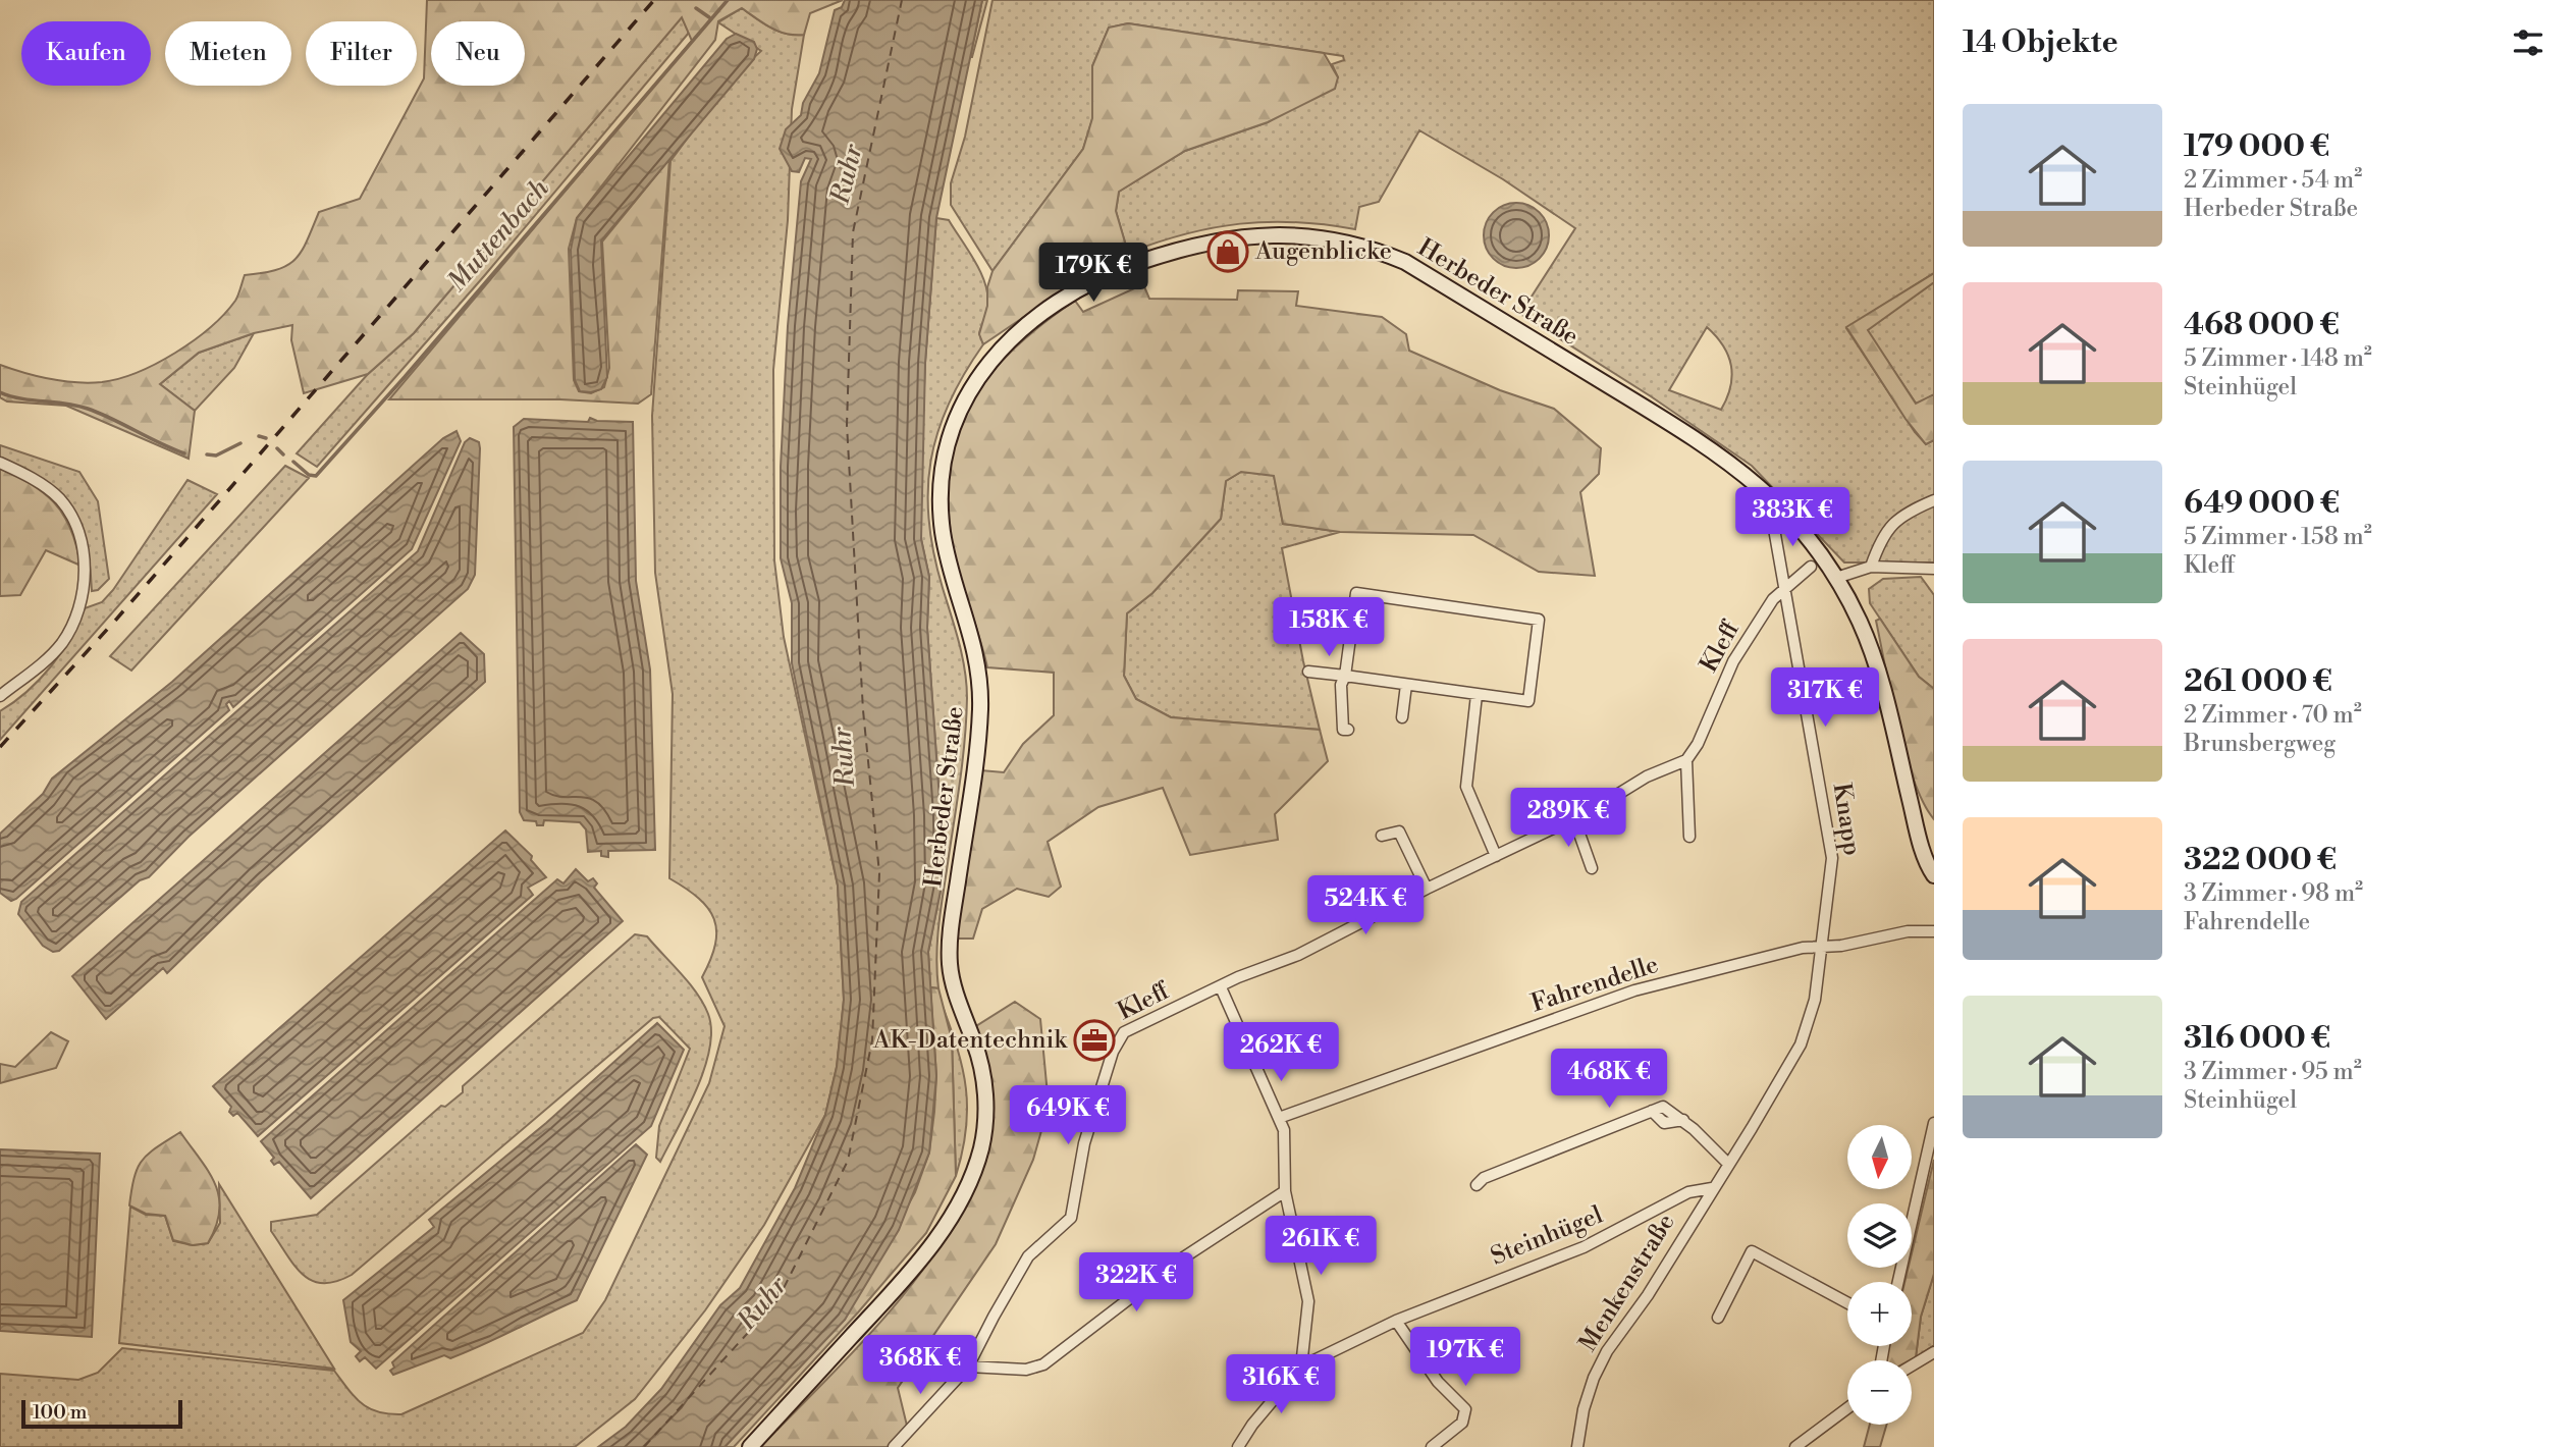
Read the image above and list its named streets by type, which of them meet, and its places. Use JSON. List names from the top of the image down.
{
  "streets": {
    "main road": ["Herbeder Straße"],
    "street": [
      "Kleff",
      "Knapp",
      "Fahrendelle",
      "Steinhügel",
      "Menkenstraße"
    ]
  },
  "crossings": [
    ["Kleff", "Knapp"],
    ["Knapp", "Fahrendelle"],
    ["Knapp", "Steinhügel"],
    ["Knapp", "Menkenstraße"],
    ["Steinhügel", "Menkenstraße"]
  ],
  "water": ["Ruhr", "Muttenbach"],
  "places": {
    "shop": ["Augenblicke"],
    "office": ["AK-Datentechnik"]
  },
  "scale_bar": "100 m",
  "north": "bottom",
  "page": {
    "heading": "14 Objekte",
    "chip": [
      "Kaufen",
      "Mieten",
      "Filter",
      "Neu"
    ],
    "list": [
      {
        "name": "179 000 €",
        "note": "2 Zimmer · 54 m² · Herbeder Straße"
      },
      {
        "name": "468 000 €",
        "note": "5 Zimmer · 148 m² · Steinhügel"
      },
      {
        "name": "649 000 €",
        "note": "5 Zimmer · 158 m² · Kleff"
      },
      {
        "name": "261 000 €",
        "note": "2 Zimmer · 70 m² · Brunsbergweg"
      },
      {
        "name": "322 000 €",
        "note": "3 Zimmer · 98 m² · Fahrendelle"
      },
      {
        "name": "316 000 €",
        "note": "3 Zimmer · 95 m² · Steinhügel"
      }
    ],
    "price": [
      "179K €",
      "383K €",
      "158K €",
      "317K €",
      "289K €",
      "524K €",
      "262K €",
      "468K €",
      "649K €",
      "261K €",
      "322K €",
      "197K €",
      "368K €",
      "316K €"
    ],
    "map_buttons": ["+", "−"],
    "scale": "100 m"
  }
}
